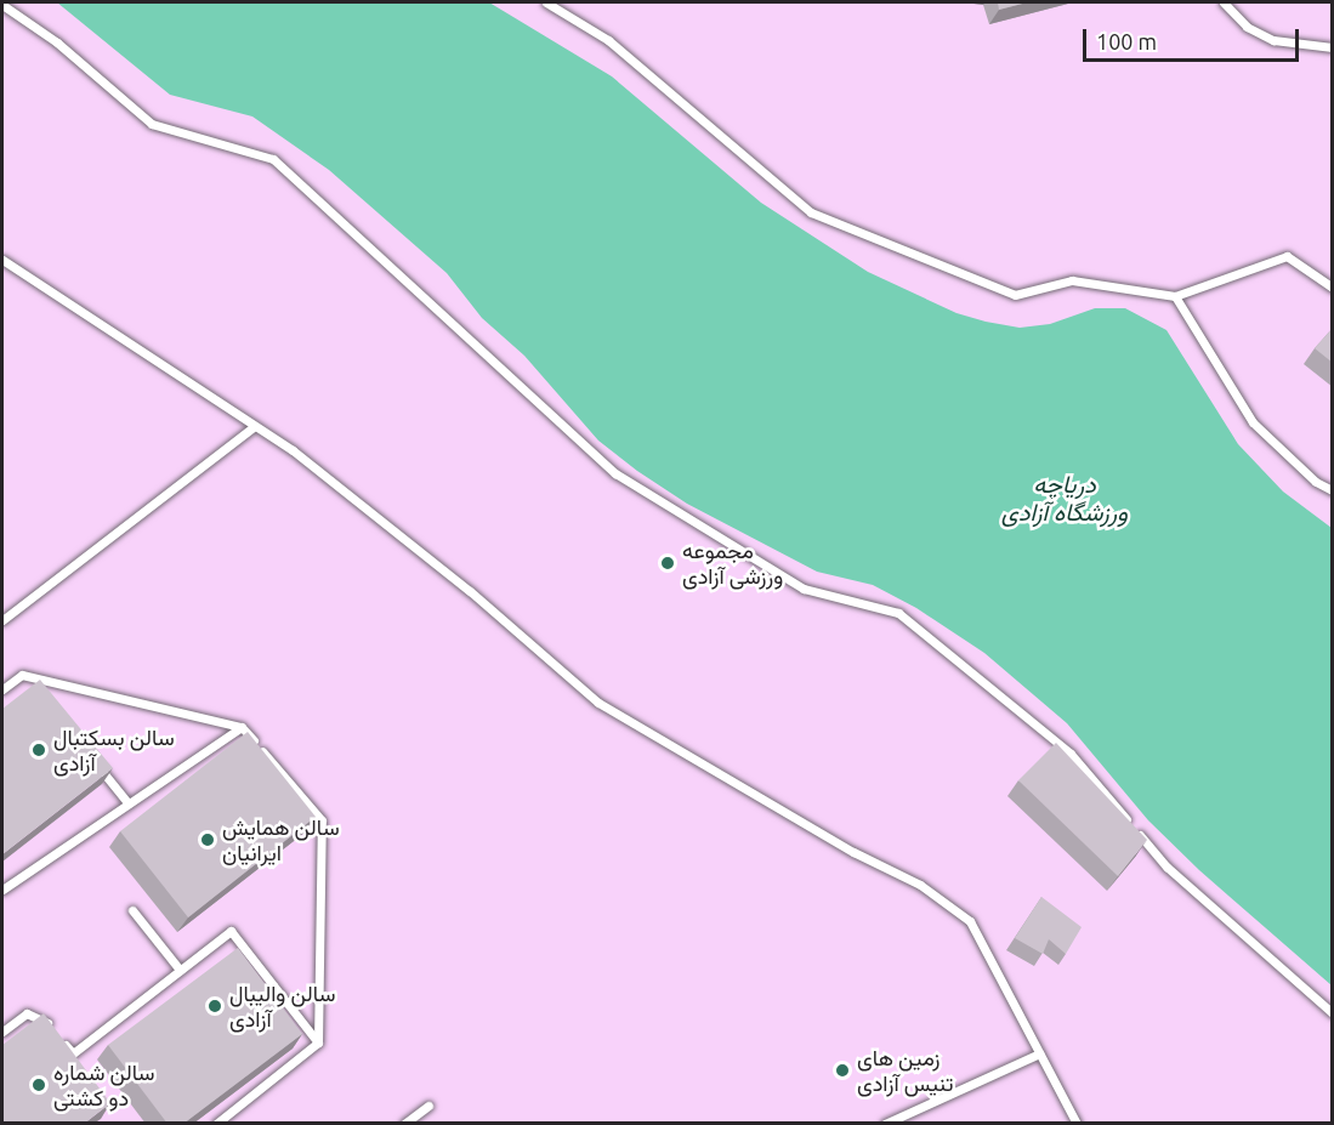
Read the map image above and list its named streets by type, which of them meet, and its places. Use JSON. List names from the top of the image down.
{
  "water": ["دریاچه ورزشگاه آزادی"],
  "places": [
    "مجموعه ورزشی آزادی",
    "سالن بسکتبال آزادی",
    "سالن همایش ایرانیان",
    "سالن والیبال آزادی",
    "زمین های تنیس آزادی",
    "سالن شماره دو کشتی"
  ],
  "scale_bar": "100 m"
}
